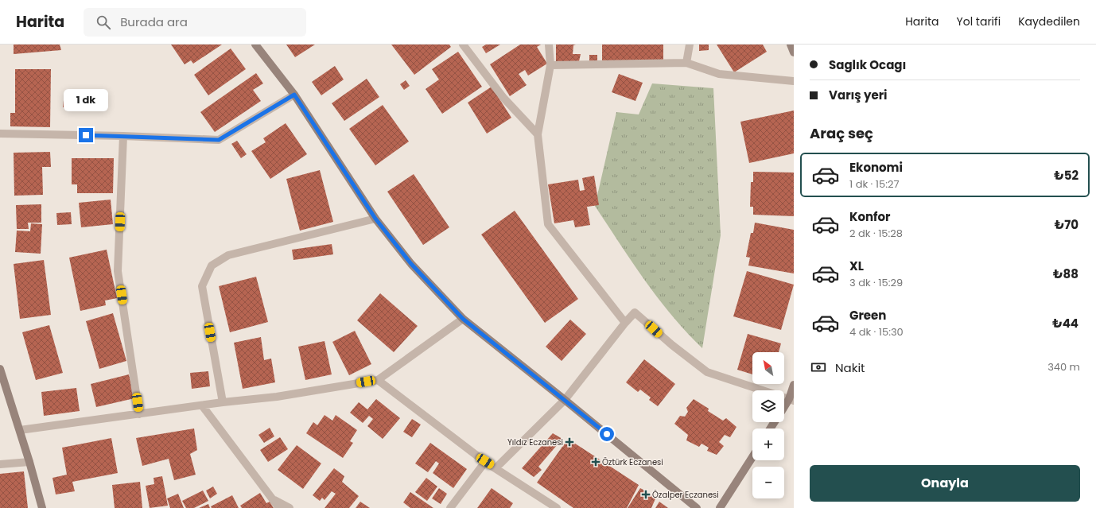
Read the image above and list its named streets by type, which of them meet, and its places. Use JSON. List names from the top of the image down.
{
  "places": {
    "health": ["Yıldız Eczanesi", "Öztürk Eczanesi", "Özalper Eczanesi"]
  },
  "north": "top left",
  "page": {
    "header": "Harita",
    "search": "Burada ara",
    "nav": ["Harita", "Yol tarifi", "Kaydedilen"],
    "banner": ["Saglık Ocagı", "Varış yeri"],
    "bubble": "1 dk",
    "heading": "Araç seç",
    "list": [
      {
        "name": "Ekonomi",
        "note": "1 dk · 15:27",
        "value": "₺52"
      },
      {
        "name": "Konfor",
        "note": "2 dk · 15:28",
        "value": "₺70"
      },
      {
        "name": "XL",
        "note": "3 dk · 15:29",
        "value": "₺88"
      },
      {
        "name": "Green",
        "note": "4 dk · 15:30",
        "value": "₺44"
      }
    ],
    "pay": ["Nakit", "340 m"],
    "map_buttons": ["+", "−"],
    "buttons": "Onayla"
  }
}
